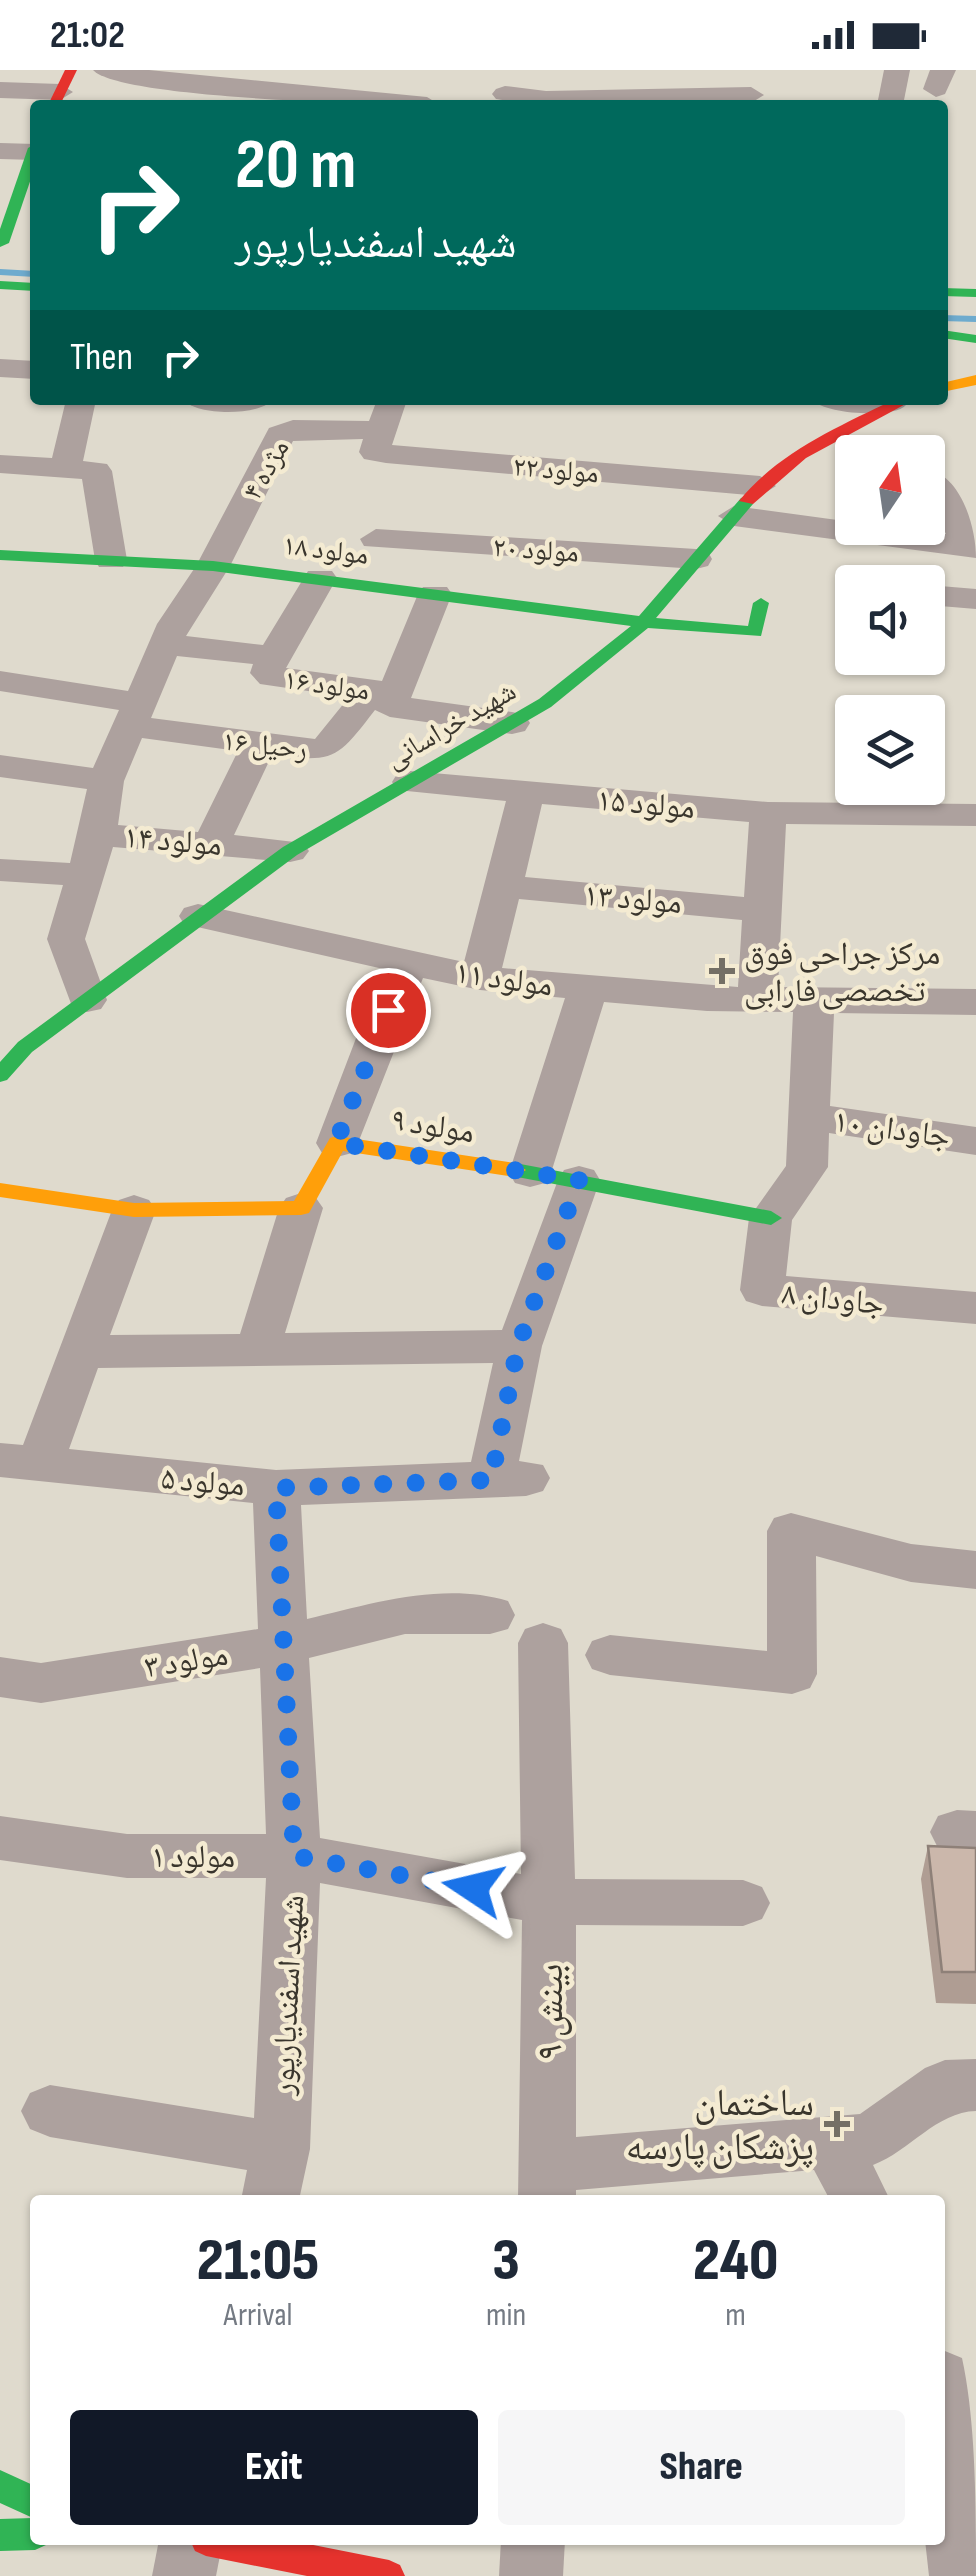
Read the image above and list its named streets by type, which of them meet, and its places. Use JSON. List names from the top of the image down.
{
  "streets": {
    "street": [
      "مژده ۴",
      "مولود ۲۲",
      "مولود ۱۸",
      "مولود ۲۰",
      "مولود ۱۶",
      "شهید خراسانی",
      "رحیل ۱۶",
      "مولود ۱۵",
      "مولود ۱۴",
      "مولود ۱۳",
      "مولود ۱۱",
      "مولود ۹",
      "جاودان ۱۰",
      "جاودان ۸",
      "مولود ۵",
      "مولود ۳",
      "مولود ۱",
      "شهید اسفندیارپور",
      "بینش ۹"
    ]
  },
  "crossings": [
    ["مژده ۴", "مولود ۲۲"],
    ["مژده ۴", "مولود ۱۸"],
    ["مولود ۲۲", "شهید خراسانی"],
    ["مولود ۱۸", "مولود ۱۶"],
    ["مولود ۱۸", "شهید خراسانی"],
    ["مولود ۲۰", "شهید خراسانی"],
    ["مولود ۱۶", "شهید خراسانی"],
    ["مولود ۱۶", "رحیل ۱۶"],
    ["شهید خراسانی", "مولود ۱۵"],
    ["شهید خراسانی", "مولود ۱۴"],
    ["شهید خراسانی", "مولود ۱۱"],
    ["مولود ۹", "جاودان ۸"],
    ["مولود ۵", "شهید اسفندیارپور"],
    ["مولود ۳", "شهید اسفندیارپور"],
    ["مولود ۱", "شهید اسفندیارپور"],
    ["مولود ۱", "بینش ۹"]
  ],
  "places": {
    "health": ["مرکز جراحی فوق تخصصی فارابی", "ساختمان پزشکان پارسه"]
  },
  "north": "top",
  "page": {
    "status": "21:02",
    "turn": ["20 m", "شهید اسفندیارپور"],
    "then": "Then",
    "eta": [
      "21:05",
      "Arrival",
      "3",
      "min",
      "240",
      "m"
    ],
    "buttons": ["Exit", "Share"]
  }
}
